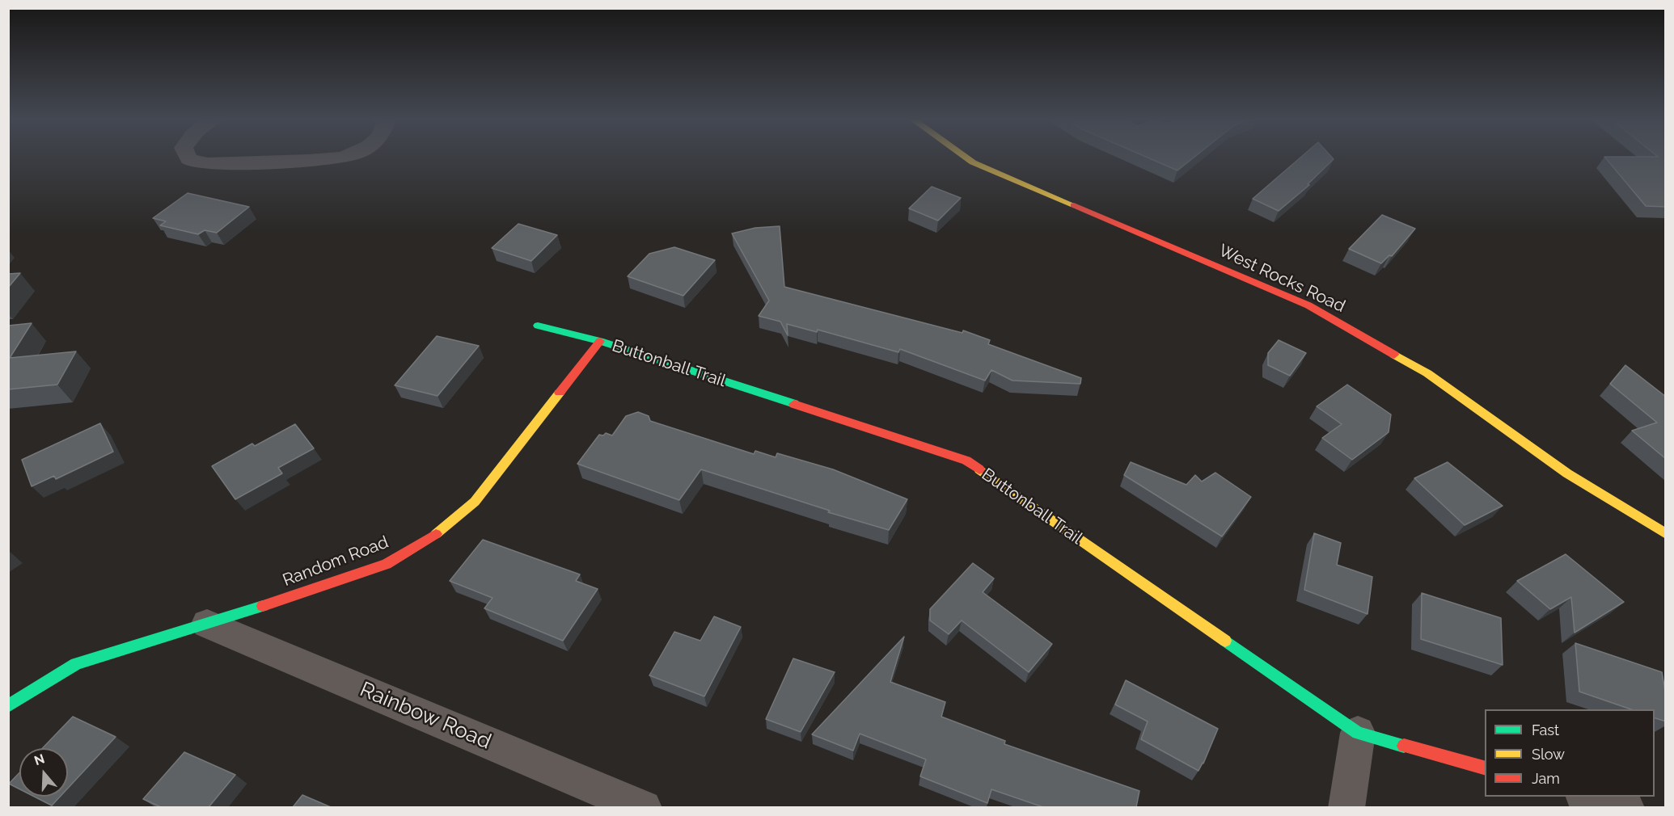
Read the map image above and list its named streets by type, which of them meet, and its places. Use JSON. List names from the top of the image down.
{
  "streets": {
    "street": [
      "West Rocks Road",
      "Buttonball Trail",
      "Random Road",
      "Rainbow Road"
    ]
  },
  "crossings": [
    ["Buttonball Trail", "Random Road"],
    ["Random Road", "Rainbow Road"]
  ],
  "legend": ["Fast", "Slow", "Jam"],
  "north": "top"
}
